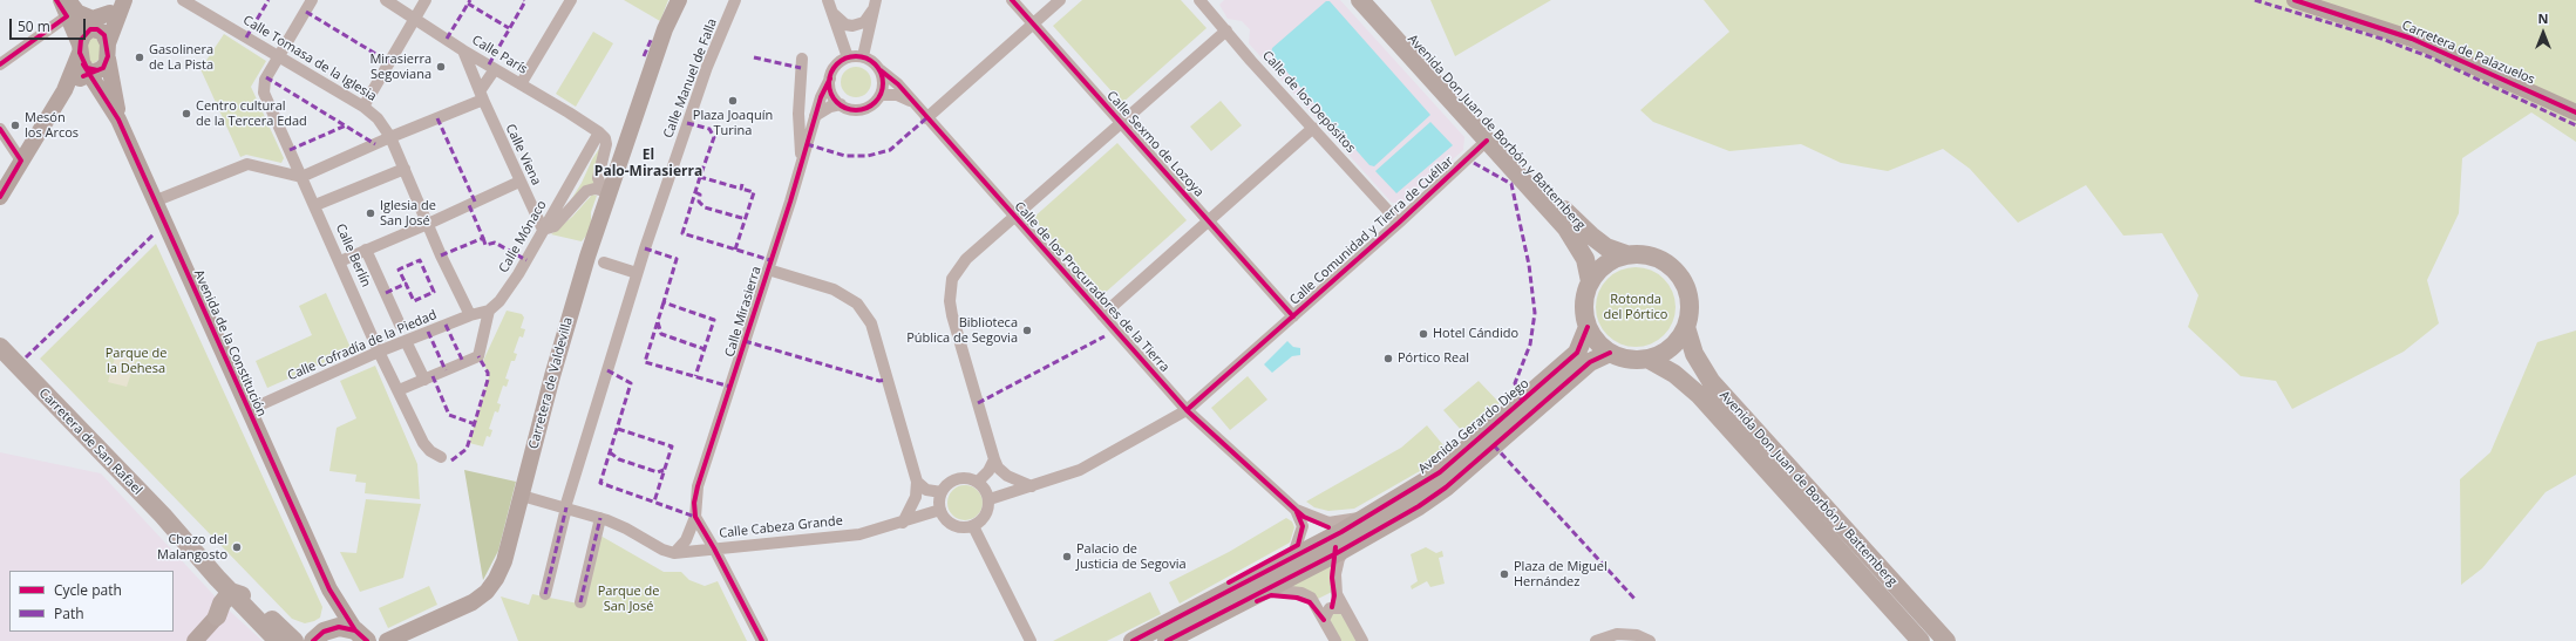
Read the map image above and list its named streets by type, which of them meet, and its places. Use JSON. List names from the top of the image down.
{
  "streets": {
    "main road": [
      "Carretera de Palazuelos",
      "Avenida Don Juan de Borbón y Battemberg",
      "Avenida de la Constitución",
      "Carretera de Valdevilla",
      "Avenida Gerardo Diego",
      "Carretera de San Rafael"
    ],
    "street": [
      "Calle París",
      "Calle Tomasa de la Iglesia",
      "Calle Manuel de Falla",
      "Calle de los Depósitos",
      "Calle Sexmo de Lozoya",
      "Calle Viena",
      "Calle Comunidad y Tierra de Cuéllar",
      "Calle Mónaco",
      "Calle Berlín",
      "Calle de los Procuradores de la Tierra",
      "Calle Mirasierra",
      "Calle Cofradía de la Piedad",
      "Calle Cabeza Grande"
    ]
  },
  "crossings": [
    ["Calle París", "Calle Viena"],
    ["Calle París", "Calle Mónaco"],
    ["Calle Tomasa de la Iglesia", "Calle Berlín"],
    ["Calle Tomasa de la Iglesia", "Calle Cofradía de la Piedad"],
    ["Calle Manuel de Falla", "Calle Cabeza Grande"],
    ["Calle de los Depósitos", "Calle Comunidad y Tierra de Cuéllar"],
    ["Avenida Don Juan de Borbón y Battemberg", "Calle Comunidad y Tierra de Cuéllar"],
    ["Avenida Don Juan de Borbón y Battemberg", "Avenida Gerardo Diego"],
    ["Calle Sexmo de Lozoya", "Calle Comunidad y Tierra de Cuéllar"],
    ["Calle Viena", "Calle Mónaco"],
    ["Calle Comunidad y Tierra de Cuéllar", "Calle de los Procuradores de la Tierra"],
    ["Calle Comunidad y Tierra de Cuéllar", "Calle Cabeza Grande"],
    ["Calle Mónaco", "Calle Cofradía de la Piedad"],
    ["Calle Berlín", "Calle Cofradía de la Piedad"],
    ["Calle de los Procuradores de la Tierra", "Calle Mirasierra"],
    ["Calle Mirasierra", "Calle Cabeza Grande"],
    ["Avenida de la Constitución", "Calle Cofradía de la Piedad"],
    ["Carretera de Valdevilla", "Calle Cabeza Grande"]
  ],
  "districts": ["El Palo-Mirasierra"],
  "parks": ["Rotonda del Pórtico", "Parque de la Dehesa", "Parque de San José"],
  "places": [
    "Gasolinera de La Pista",
    "Mirasierra Segoviana",
    "Plaza Joaquín Turina",
    "Centro cultural de la Tercera Edad",
    "Mesón los Arcos",
    "Iglesia de San José",
    "Biblioteca Pública de Segovia",
    "Hotel Cándido",
    "Pórtico Real",
    "Chozo del Malangosto",
    "Palacio de Justicia de Segovia",
    "Plaza de Miguel Hernández"
  ],
  "legend": ["Cycle path", "Path"],
  "scale_bar": "50 m",
  "north": "top"
}
